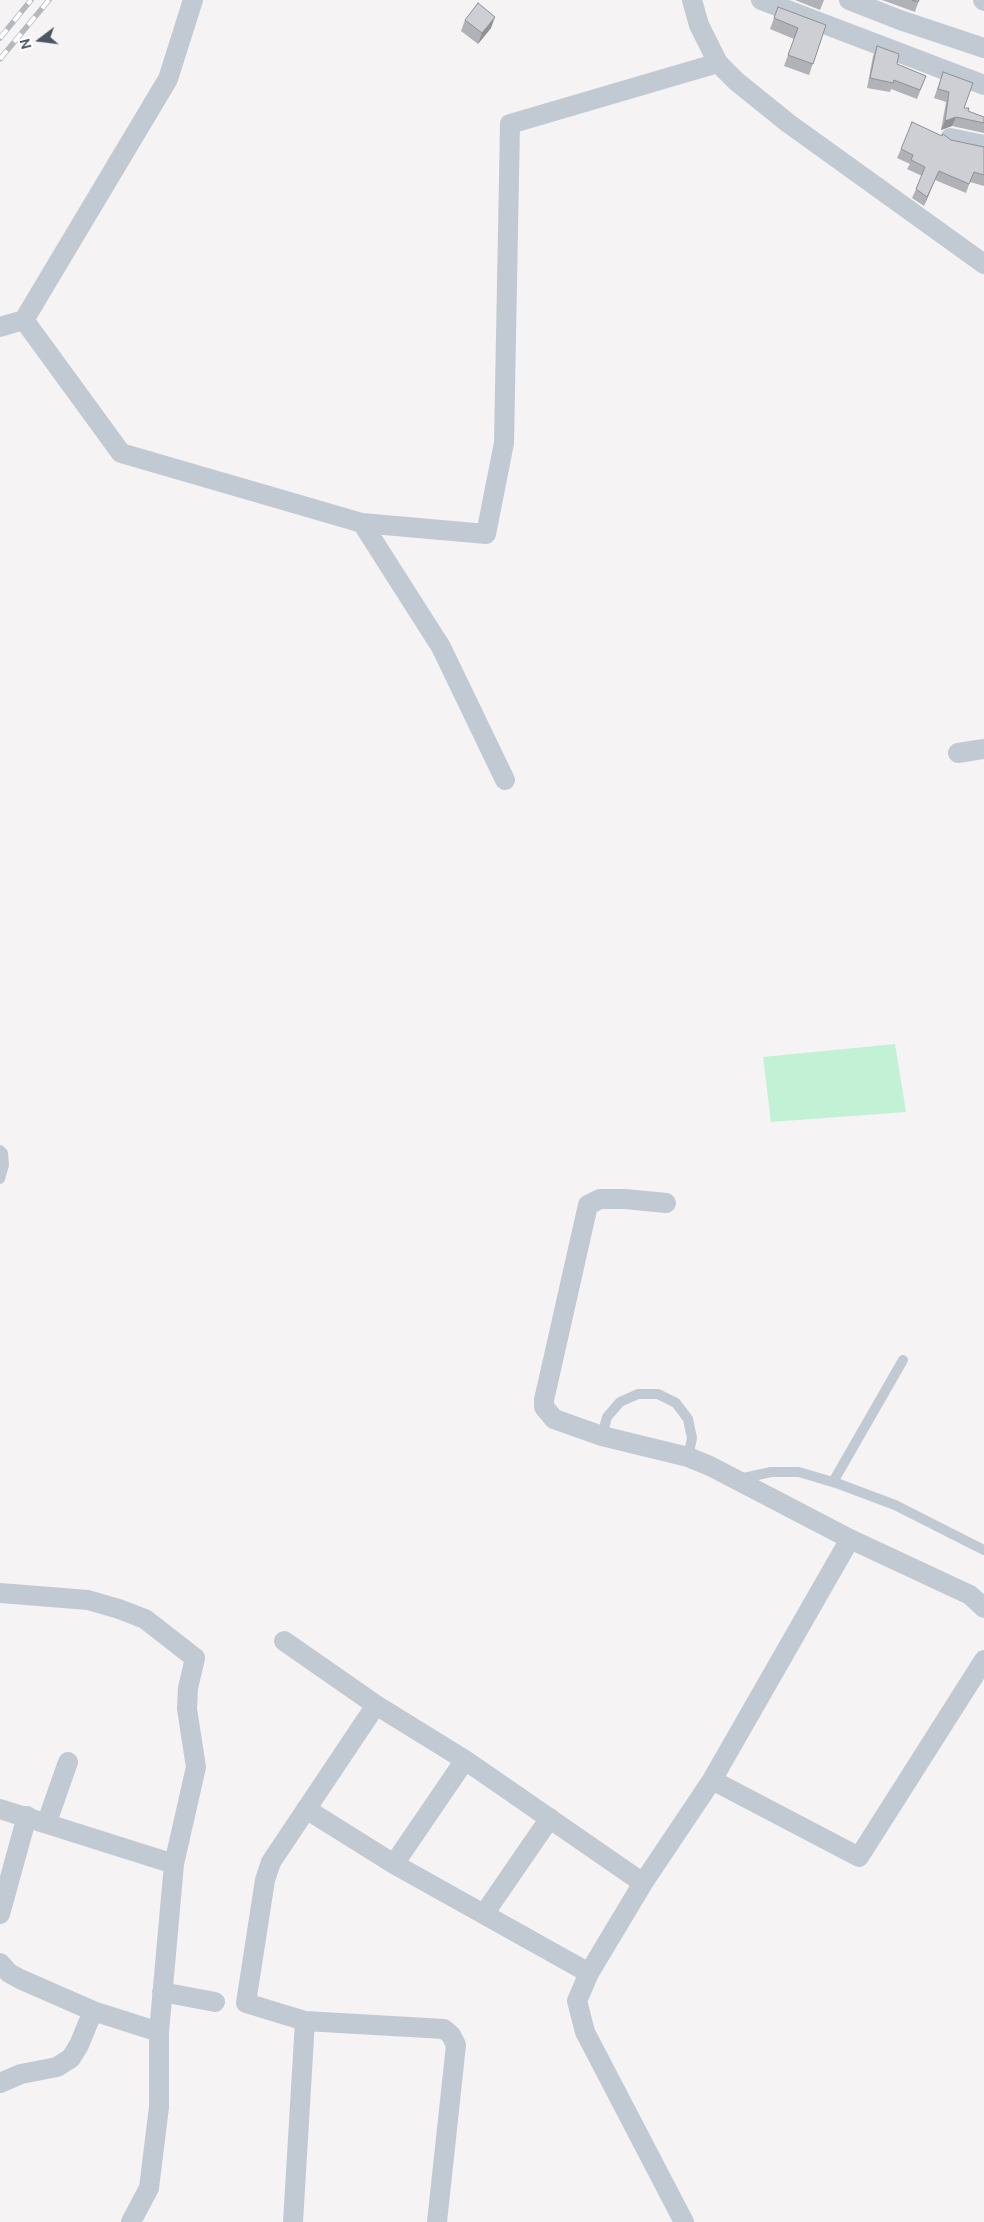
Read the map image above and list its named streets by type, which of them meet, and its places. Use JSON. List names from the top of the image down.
{
  "north": "left"
}
